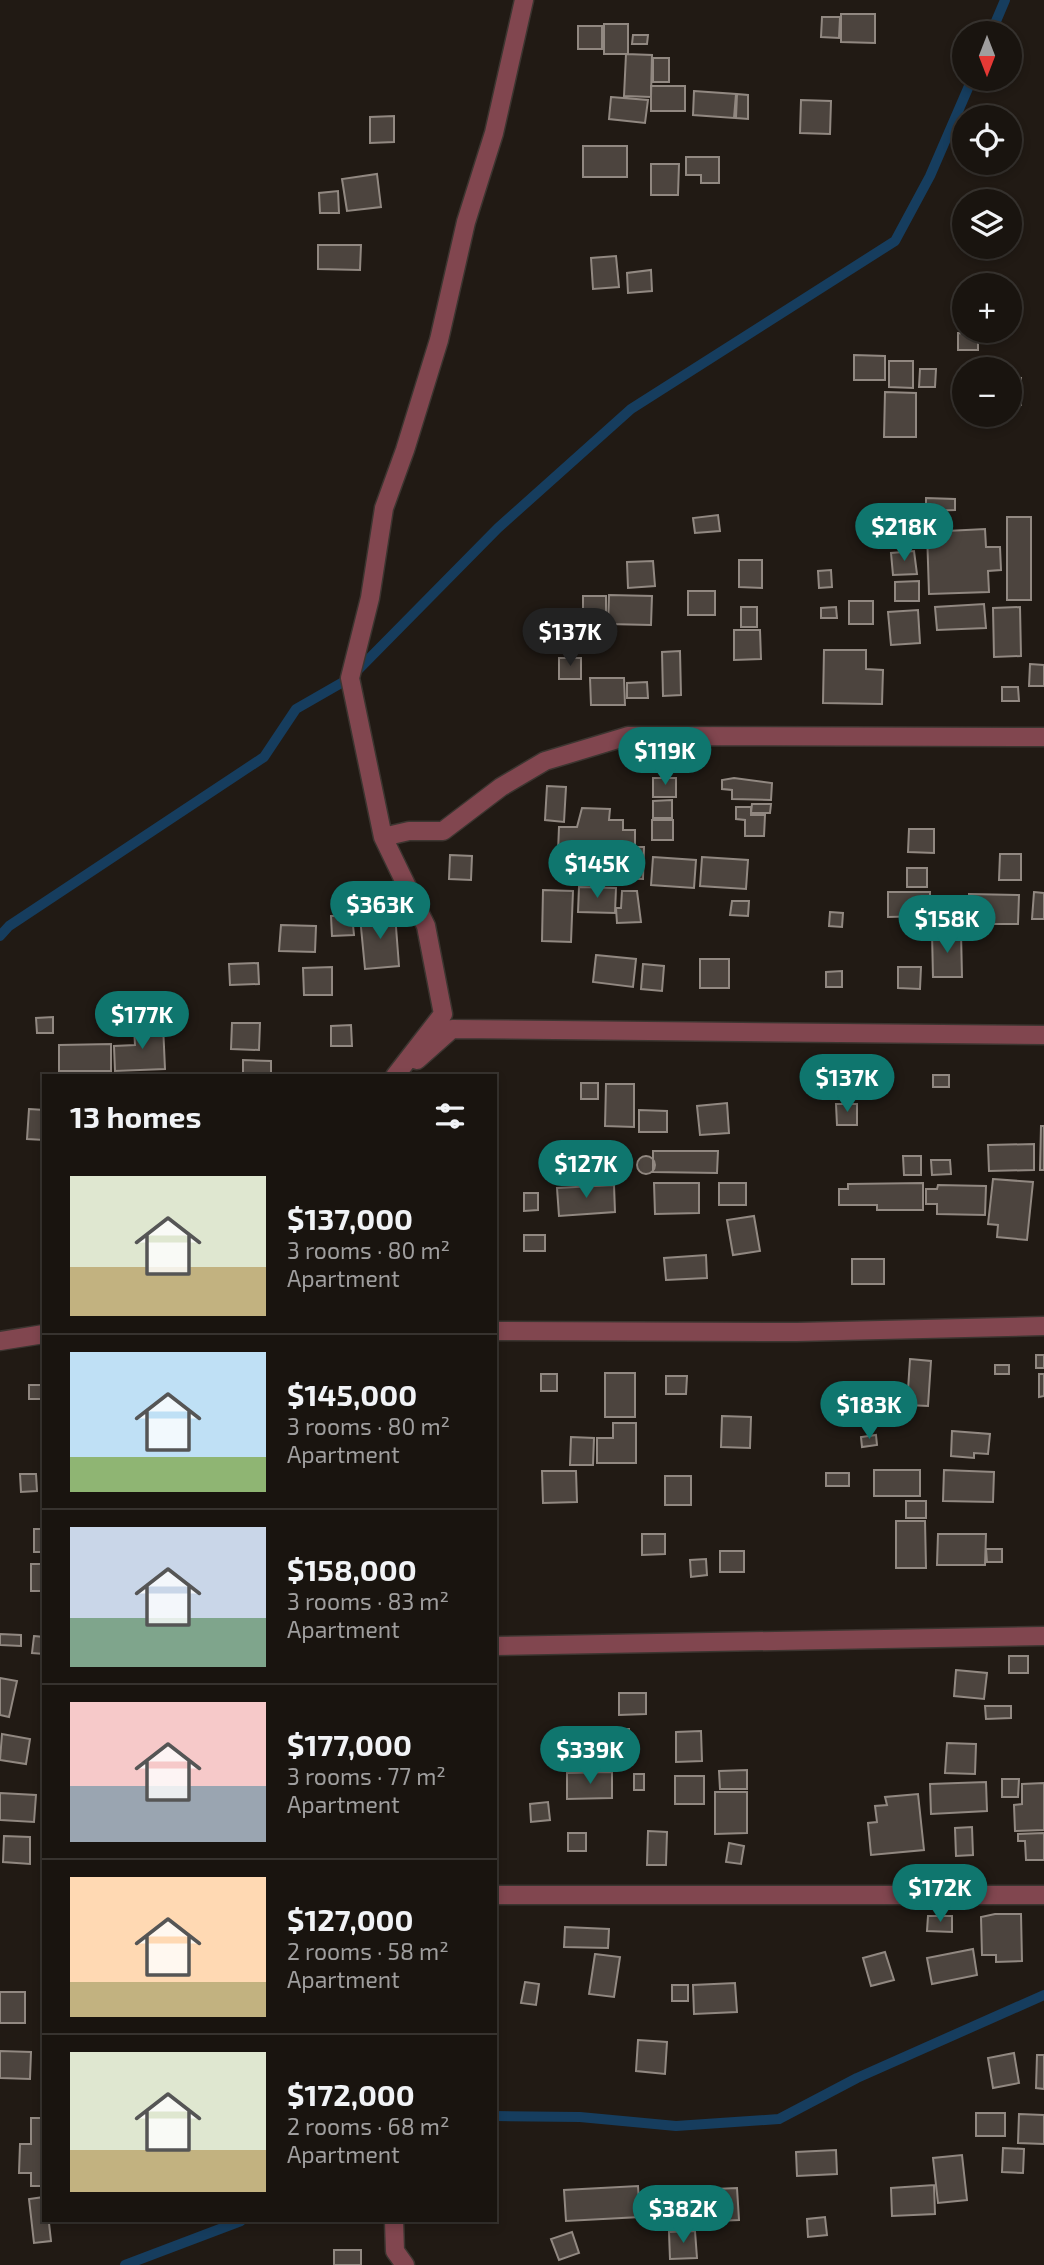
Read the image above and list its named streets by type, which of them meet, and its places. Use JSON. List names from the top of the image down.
{
  "north": "bottom",
  "page": {
    "map_buttons": ["+", "−"],
    "price": [
      "$218K",
      "$137K",
      "$119K",
      "$145K",
      "$363K",
      "$158K",
      "$177K",
      "$137K",
      "$127K",
      "$183K",
      "$339K",
      "$172K",
      "$382K"
    ],
    "heading": "13 homes",
    "list": [
      {
        "name": "$137,000",
        "note": "3 rooms · 80 m² · Apartment"
      },
      {
        "name": "$145,000",
        "note": "3 rooms · 80 m² · Apartment"
      },
      {
        "name": "$158,000",
        "note": "3 rooms · 83 m² · Apartment"
      },
      {
        "name": "$177,000",
        "note": "3 rooms · 77 m² · Apartment"
      },
      {
        "name": "$127,000",
        "note": "2 rooms · 58 m² · Apartment"
      },
      {
        "name": "$172,000",
        "note": "2 rooms · 68 m² · Apartment"
      }
    ]
  }
}
